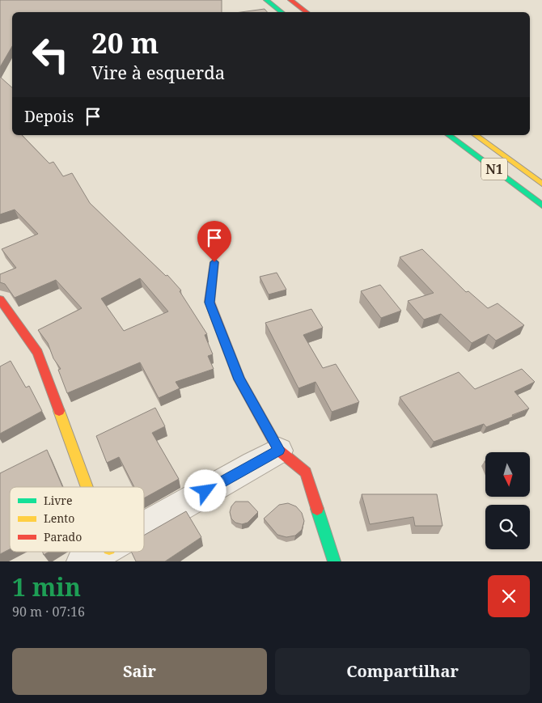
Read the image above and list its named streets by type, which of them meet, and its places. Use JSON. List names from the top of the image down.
{
  "streets": {
    "main road": ["N1"]
  },
  "legend": ["Livre", "Lento", "Parado"],
  "north": "bottom",
  "page": {
    "turn": ["20 m", "Vire à esquerda"],
    "then": "Depois",
    "heading": ["1 min", "90 m · 07:16"],
    "buttons": ["Sair", "Compartilhar"]
  }
}
